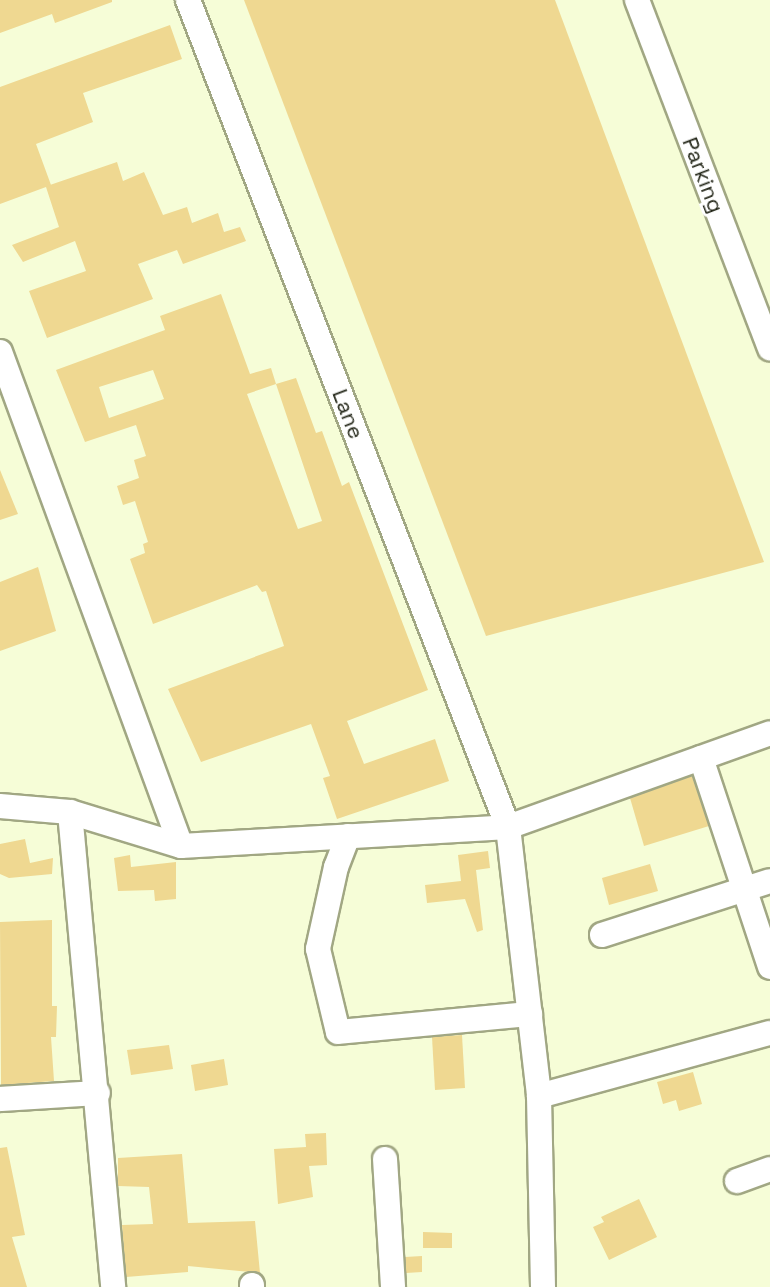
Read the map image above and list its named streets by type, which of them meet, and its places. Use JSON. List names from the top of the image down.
{
  "streets": {
    "street": ["Parking", "Lane"]
  }
}
